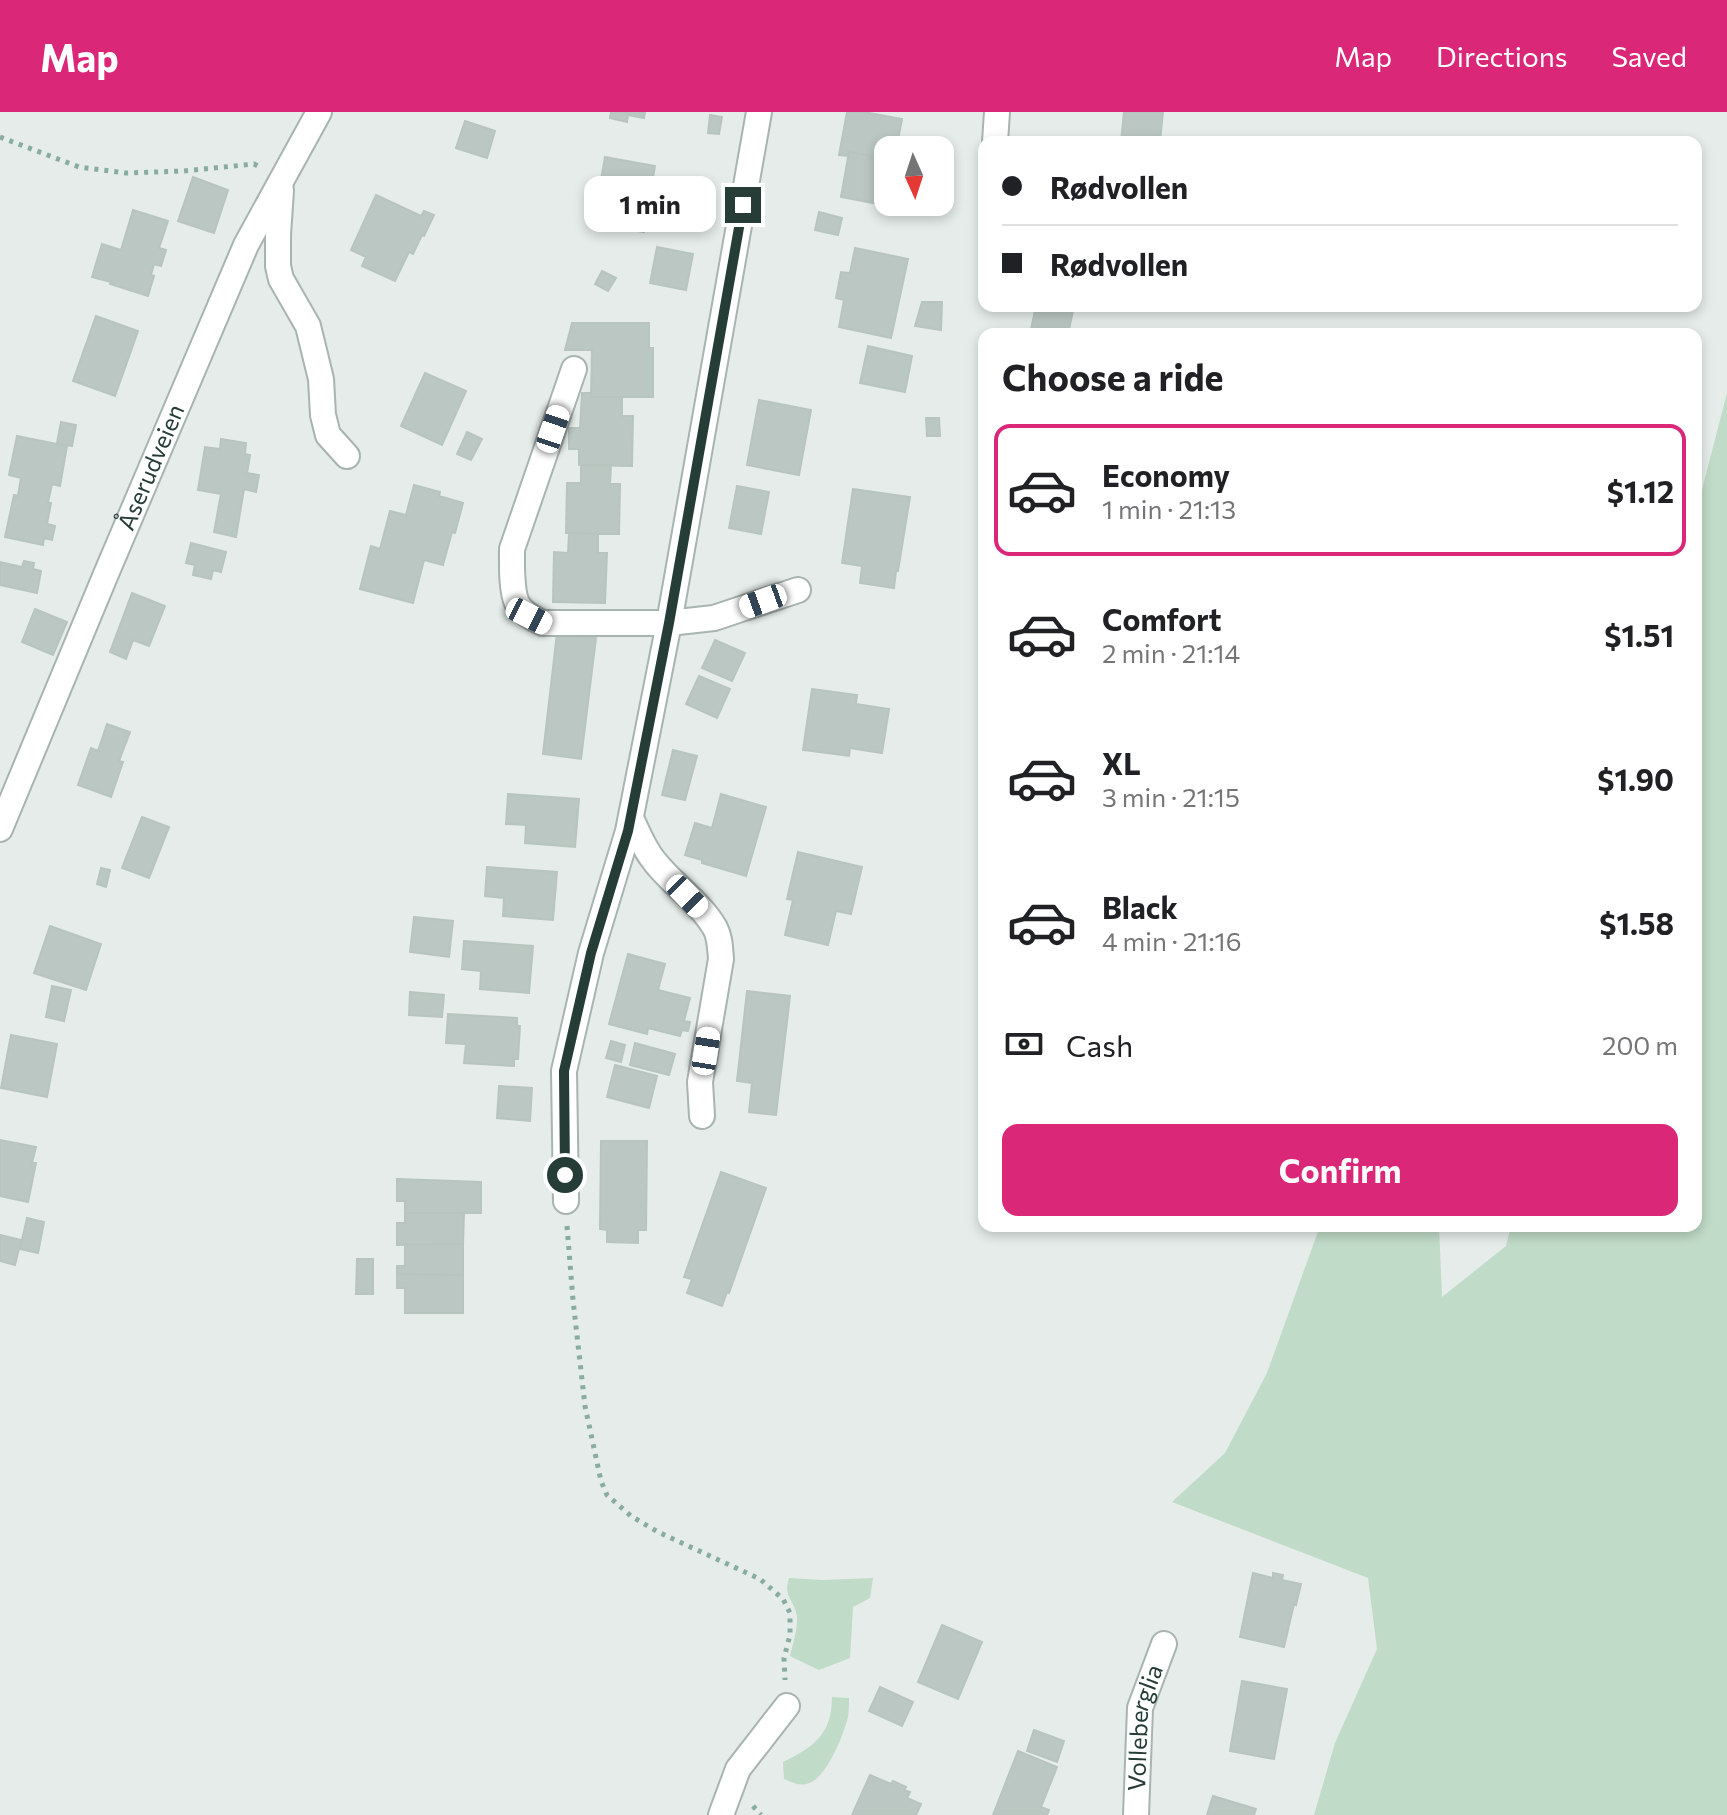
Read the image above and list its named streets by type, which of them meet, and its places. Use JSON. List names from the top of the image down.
{
  "streets": {
    "street": ["Åserudveien", "Volleberglia"]
  },
  "north": "bottom",
  "page": {
    "header": "Map",
    "nav": ["Map", "Directions", "Saved"],
    "banner": ["Rødvollen", "Rødvollen"],
    "bubble": "1 min",
    "heading": "Choose a ride",
    "list": [
      {
        "name": "Economy",
        "note": "1 min · 21:13",
        "value": "$1.12"
      },
      {
        "name": "Comfort",
        "note": "2 min · 21:14",
        "value": "$1.51"
      },
      {
        "name": "XL",
        "note": "3 min · 21:15",
        "value": "$1.90"
      },
      {
        "name": "Black",
        "note": "4 min · 21:16",
        "value": "$1.58"
      }
    ],
    "pay": ["Cash", "200 m"],
    "buttons": "Confirm"
  }
}
